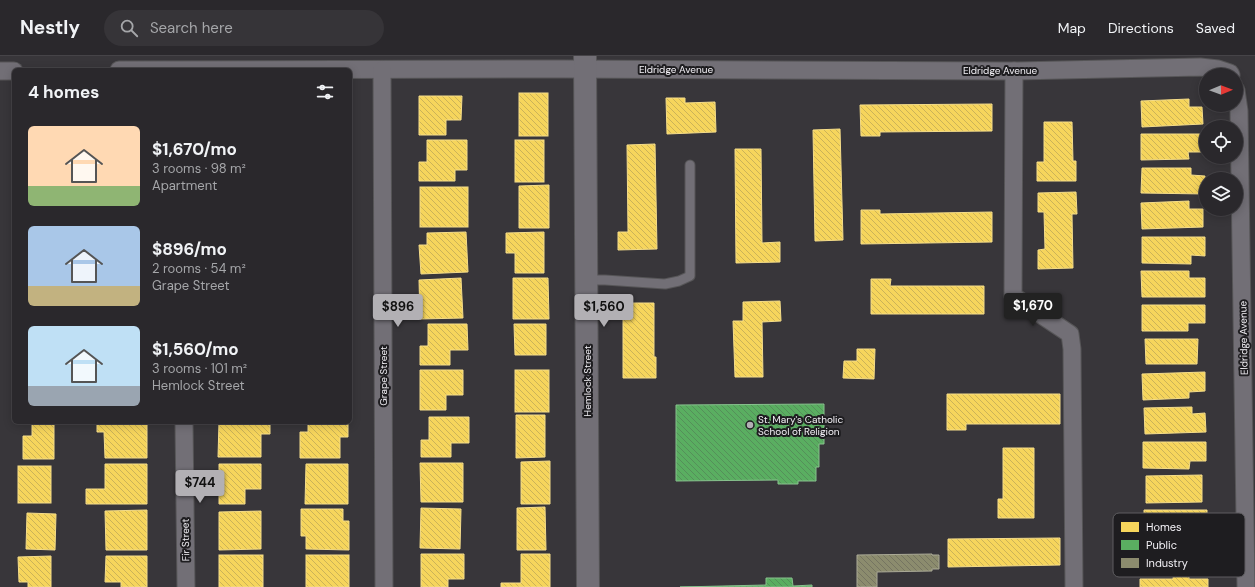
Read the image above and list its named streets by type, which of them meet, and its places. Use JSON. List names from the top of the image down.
{
  "streets": {
    "street": [
      "Eldridge Avenue",
      "Grape Street",
      "Hemlock Street",
      "Fir Street"
    ]
  },
  "crossings": [
    ["Eldridge Avenue", "Grape Street"],
    ["Eldridge Avenue", "Hemlock Street"]
  ],
  "places": ["St. Mary's Catholic School of Religion"],
  "legend": ["Homes", "Public", "Industry"],
  "north": "right",
  "page": {
    "header": "Nestly",
    "search": "Search here",
    "nav": ["Map", "Directions", "Saved"],
    "heading": "4 homes",
    "list": [
      {
        "name": "$1,670/mo",
        "note": "3 rooms · 98 m² · Apartment"
      },
      {
        "name": "$896/mo",
        "note": "2 rooms · 54 m² · Grape Street"
      },
      {
        "name": "$1,560/mo",
        "note": "3 rooms · 101 m² · Hemlock Street"
      }
    ],
    "price": [
      "$1,670",
      "$896",
      "$1,560",
      "$744"
    ]
  }
}
